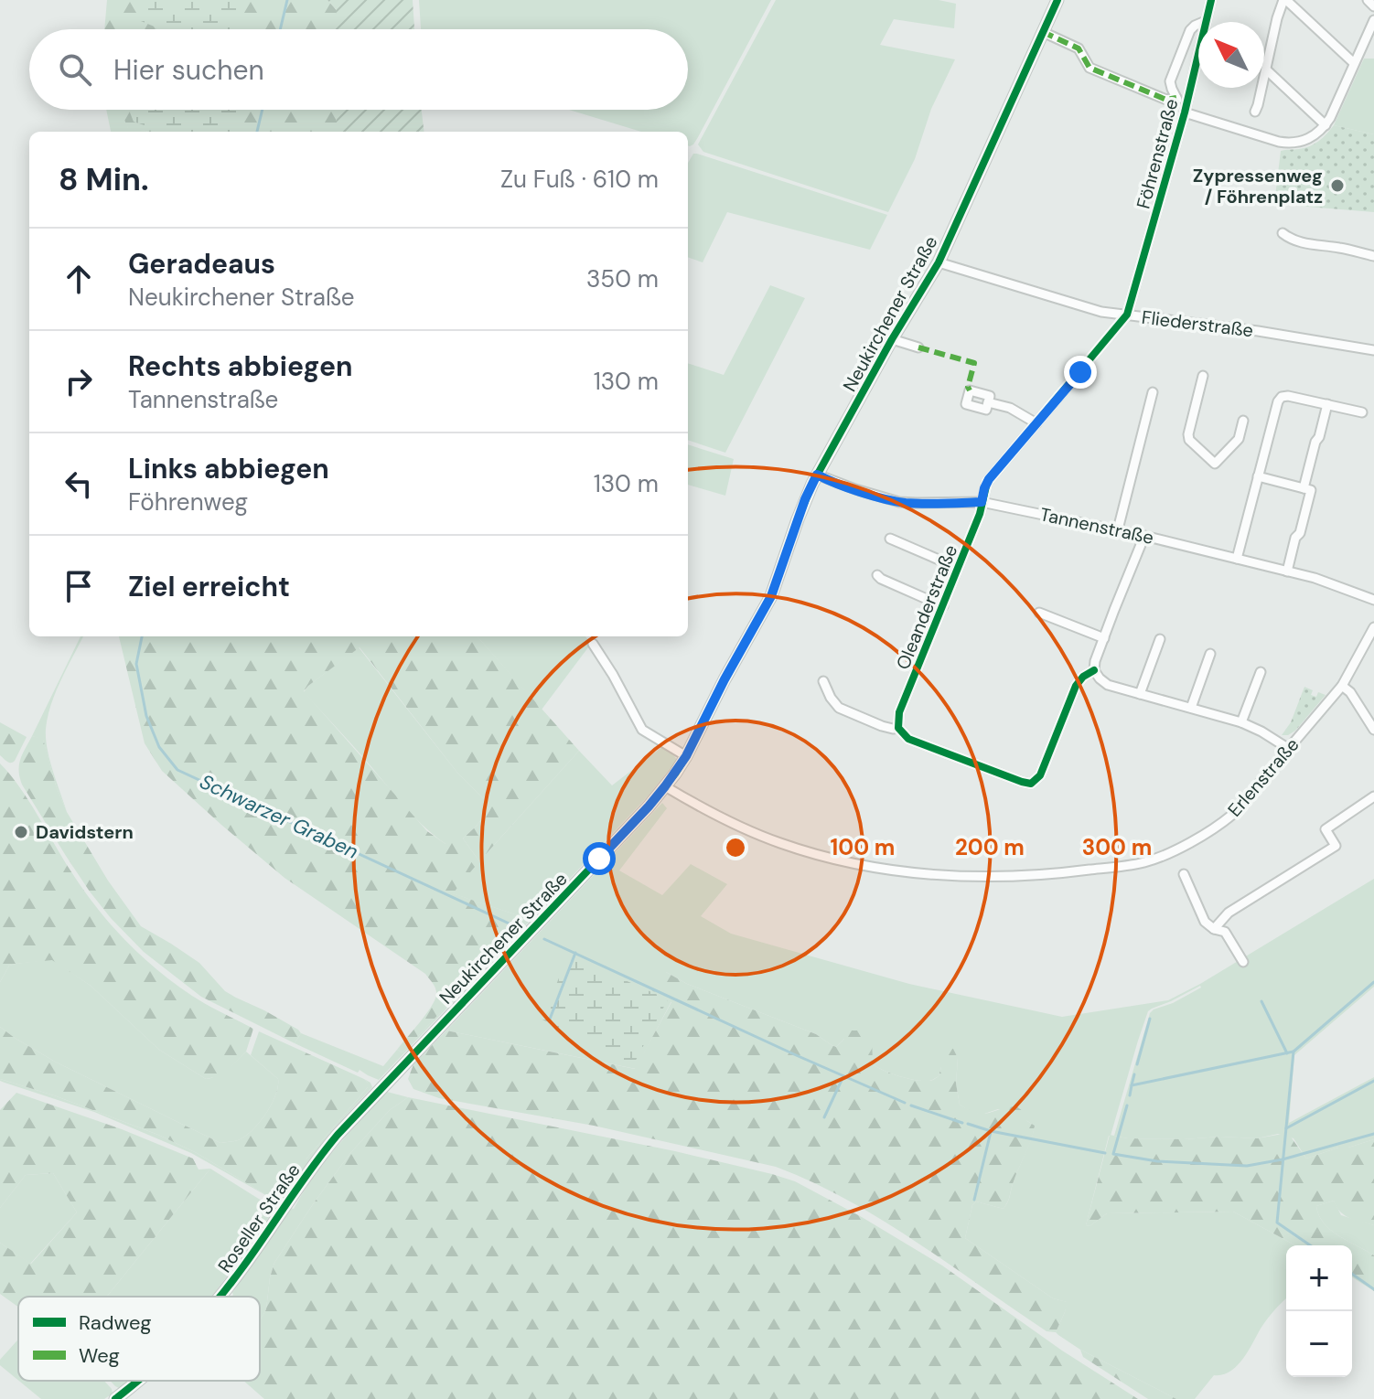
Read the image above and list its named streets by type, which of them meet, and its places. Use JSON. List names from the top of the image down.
{
  "streets": {
    "street": [
      "Föhrenstraße",
      "Neukirchener Straße",
      "Fliederstraße",
      "Tannenstraße",
      "Oleanderstraße",
      "Erlenstraße",
      "Roseller Straße"
    ]
  },
  "crossings": [
    ["Föhrenstraße", "Fliederstraße"],
    ["Föhrenstraße", "Oleanderstraße"],
    ["Neukirchener Straße", "Fliederstraße"],
    ["Neukirchener Straße", "Tannenstraße"],
    ["Neukirchener Straße", "Erlenstraße"],
    ["Neukirchener Straße", "Roseller Straße"],
    ["Fliederstraße", "Oleanderstraße"],
    ["Tannenstraße", "Oleanderstraße"]
  ],
  "water": ["Schwarzer Graben"],
  "places": ["Zypressenweg / Föhrenplatz", "Davidstern"],
  "legend": ["Radweg", "Weg"],
  "north": "top left",
  "page": {
    "search": "Hier suchen",
    "heading": ["8 Min.", "Zu Fuß · 610 m"],
    "list": [
      ["Geradeaus", "Neukirchener Straße", "350 m"],
      ["Rechts abbiegen", "Tannenstraße", "130 m"],
      ["Links abbiegen", "Föhrenweg", "130 m"],
      "Ziel erreicht"
    ],
    "map_buttons": ["+", "−"]
  },
  "rings": ["100 m", "200 m", "300 m"]
}
